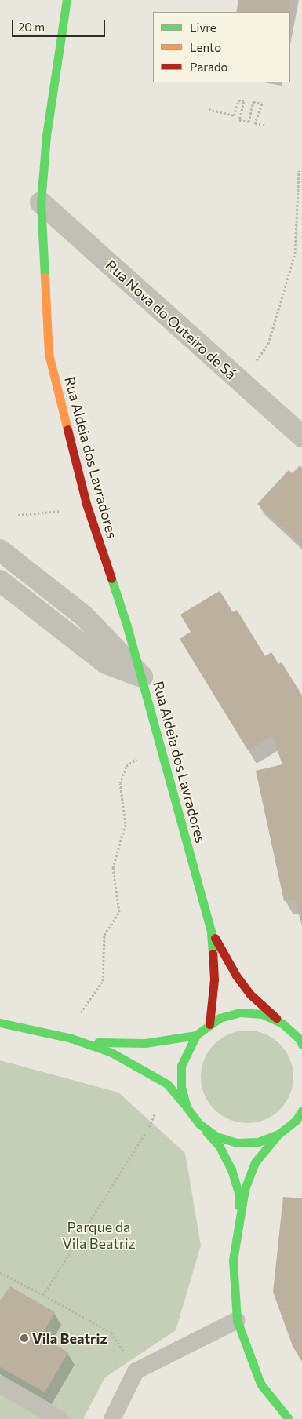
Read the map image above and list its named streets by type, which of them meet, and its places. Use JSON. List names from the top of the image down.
{
  "streets": {
    "main road": ["Rua Aldeia dos Lavradores"],
    "street": ["Rua Nova do Outeiro de Sá"]
  },
  "crossings": [
    ["Rua Nova do Outeiro de Sá", "Rua Aldeia dos Lavradores"]
  ],
  "parks": ["Parque da Vila Beatriz"],
  "places": ["Vila Beatriz"],
  "legend": ["Livre", "Lento", "Parado"],
  "scale_bar": "20 m"
}
